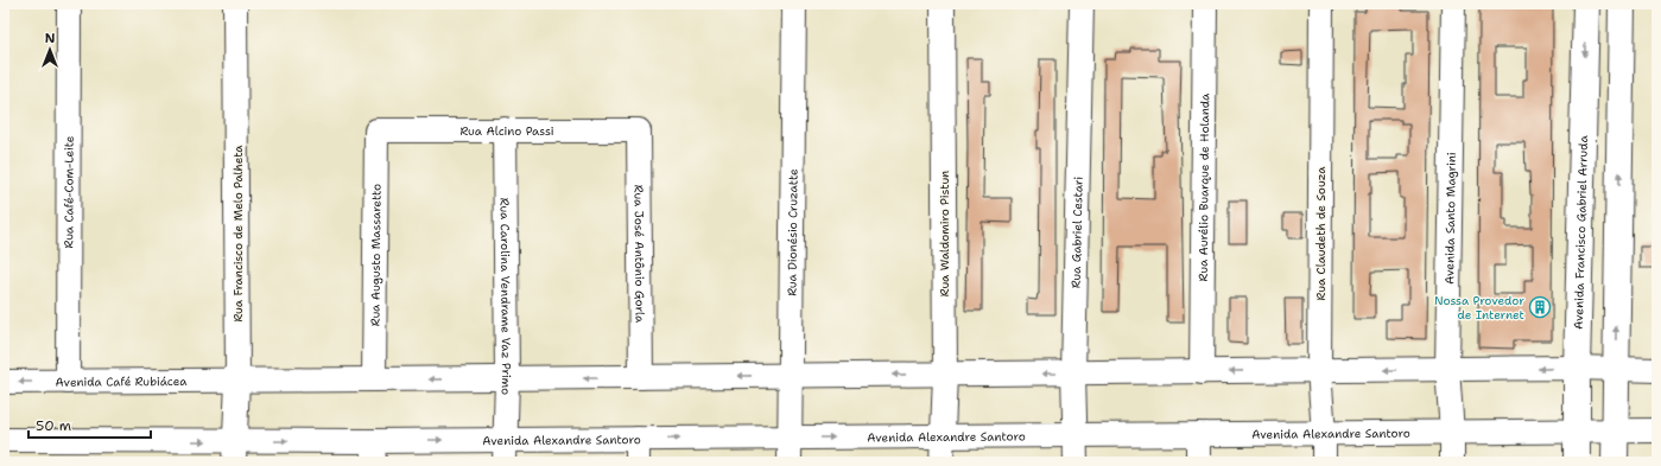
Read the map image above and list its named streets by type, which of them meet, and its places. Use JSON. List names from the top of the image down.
{
  "streets": {
    "main road": ["Avenida Francisco Gabriel Arruda"],
    "street": [
      "Rua Alcino Passi",
      "Rua Aurélio Buarque de Holanda",
      "Rua Café-Com-Leite",
      "Avenida Santo Magrini",
      "Rua Francisco de Melo Palheta",
      "Rua Dionésio Cruzatte",
      "Rua Waldomiro Pistun",
      "Rua Gabriel Cestari",
      "Rua Claudeth de Souza",
      "Rua José Antônio Gorla",
      "Rua Augusto Massaretto",
      "Rua Carolina Vendrame Vaz Primo",
      "Avenida Café Rubiácea",
      "Avenida Alexandre Santoro"
    ]
  },
  "crossings": [
    ["Rua Alcino Passi", "Rua José Antônio Gorla"],
    ["Rua Alcino Passi", "Rua Augusto Massaretto"],
    ["Rua Alcino Passi", "Rua Carolina Vendrame Vaz Primo"],
    ["Rua Café-Com-Leite", "Avenida Café Rubiácea"],
    ["Avenida Santo Magrini", "Avenida Alexandre Santoro"],
    ["Avenida Francisco Gabriel Arruda", "Avenida Alexandre Santoro"],
    ["Rua Francisco de Melo Palheta", "Avenida Café Rubiácea"],
    ["Rua Francisco de Melo Palheta", "Avenida Alexandre Santoro"],
    ["Rua Dionésio Cruzatte", "Avenida Alexandre Santoro"],
    ["Rua Waldomiro Pistun", "Avenida Alexandre Santoro"],
    ["Rua Gabriel Cestari", "Avenida Alexandre Santoro"],
    ["Rua Claudeth de Souza", "Avenida Alexandre Santoro"],
    ["Rua Carolina Vendrame Vaz Primo", "Avenida Alexandre Santoro"]
  ],
  "places": {
    "building": ["Nossa Provedor de Internet"]
  },
  "scale_bar": "50 m",
  "north": "top"
}
